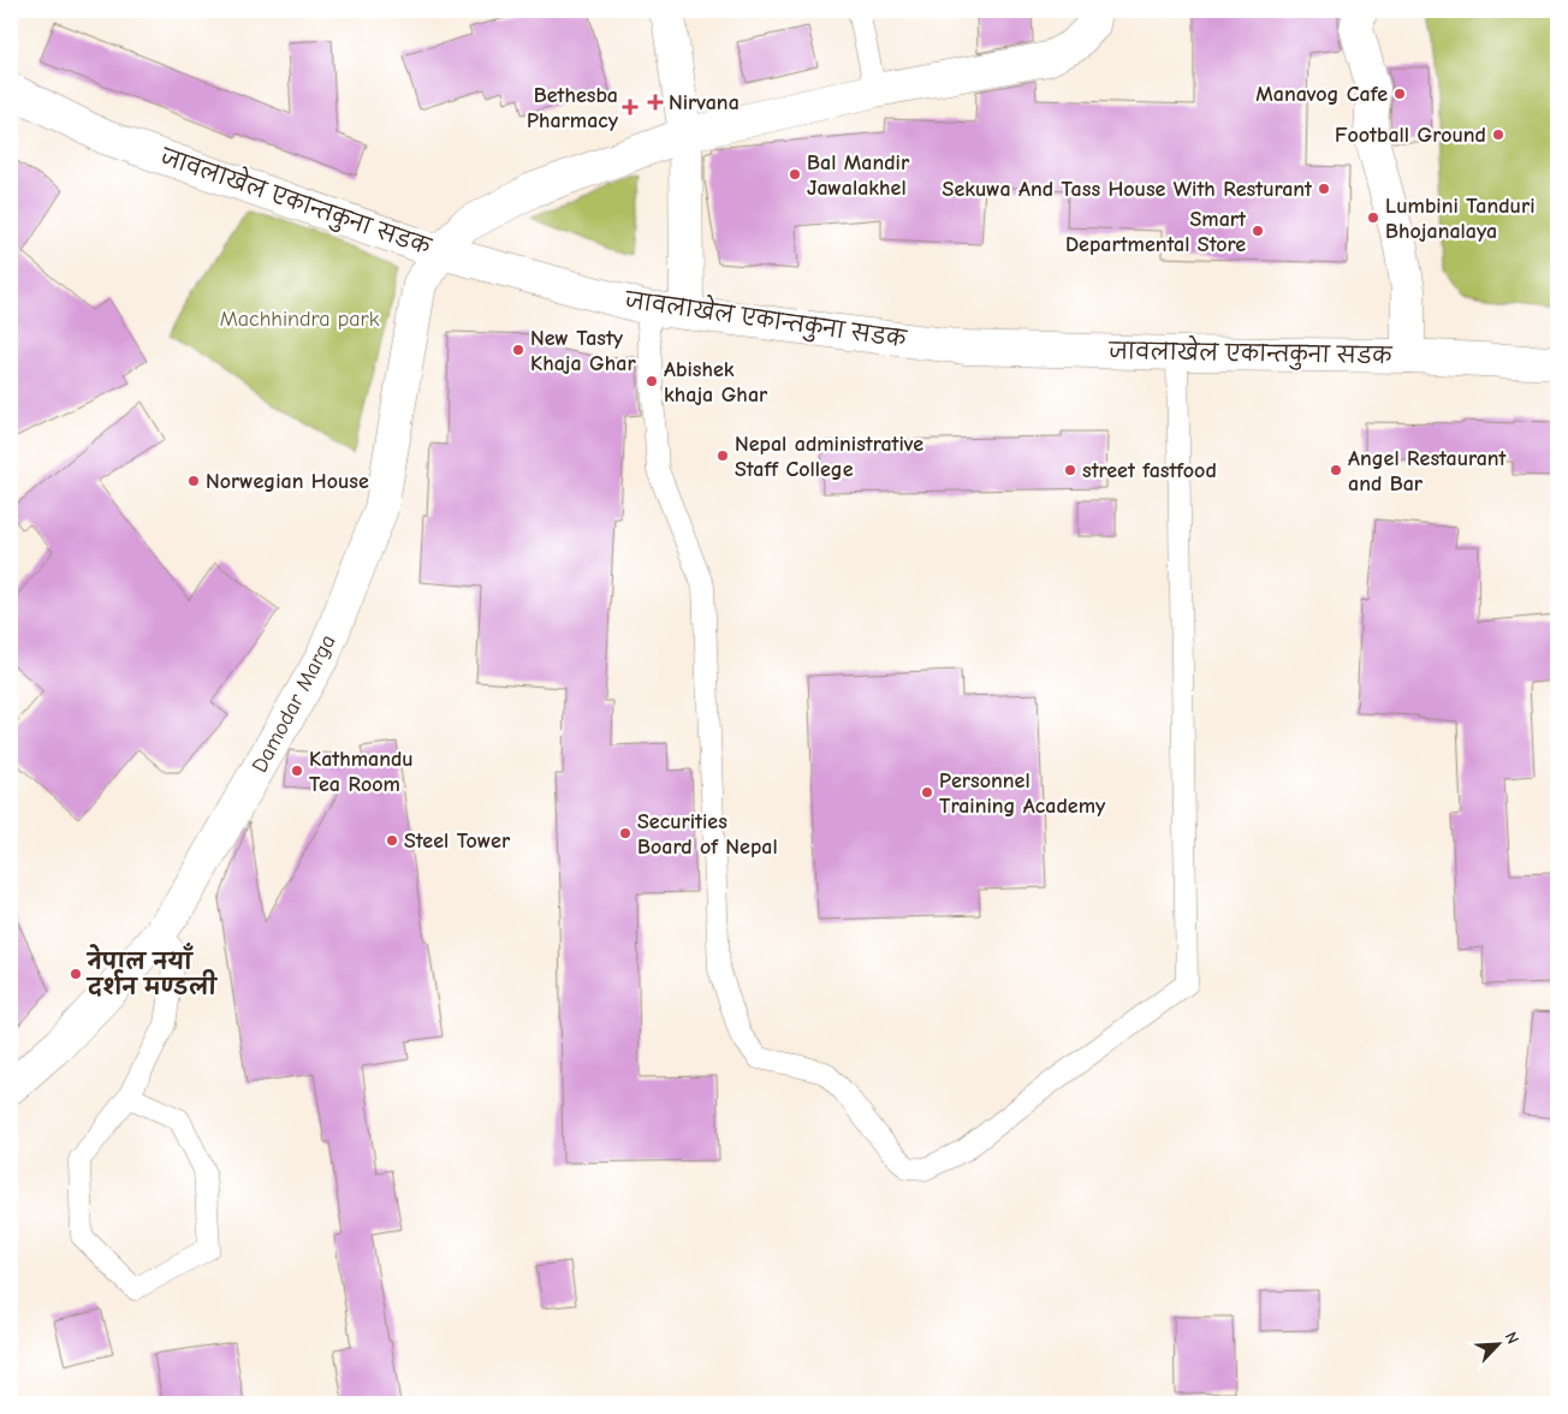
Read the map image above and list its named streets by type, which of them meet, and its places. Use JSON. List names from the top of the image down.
{
  "streets": {
    "street": ["जावलाखेल एकान्तकुना सडक", "Damodar Marga"]
  },
  "crossings": [
    ["जावलाखेल एकान्तकुना सडक", "Damodar Marga"]
  ],
  "parks": ["Machhindra park"],
  "places": {
    "other": [
      "Manavog Cafe",
      "Football Ground",
      "Bal Mandir Jawalakhel",
      "Sekuwa And Tass House With Resturant",
      "Lumbini Tanduri Bhojanalaya",
      "Smart Departmental Store",
      "New Tasty Khaja Ghar",
      "Abishek khaja Ghar",
      "Nepal administrative Staff College",
      "street fastfood",
      "Angel Restaurant and Bar",
      "Norwegian House",
      "Kathmandu Tea Room",
      "Personnel Training Academy",
      "Securities Board of Nepal",
      "Steel Tower",
      "नेपाल नयाँ दर्शन मण्डली"
    ],
    "health": ["Nirvana", "Bethesba Pharmacy"]
  },
  "north": "top right"
}
